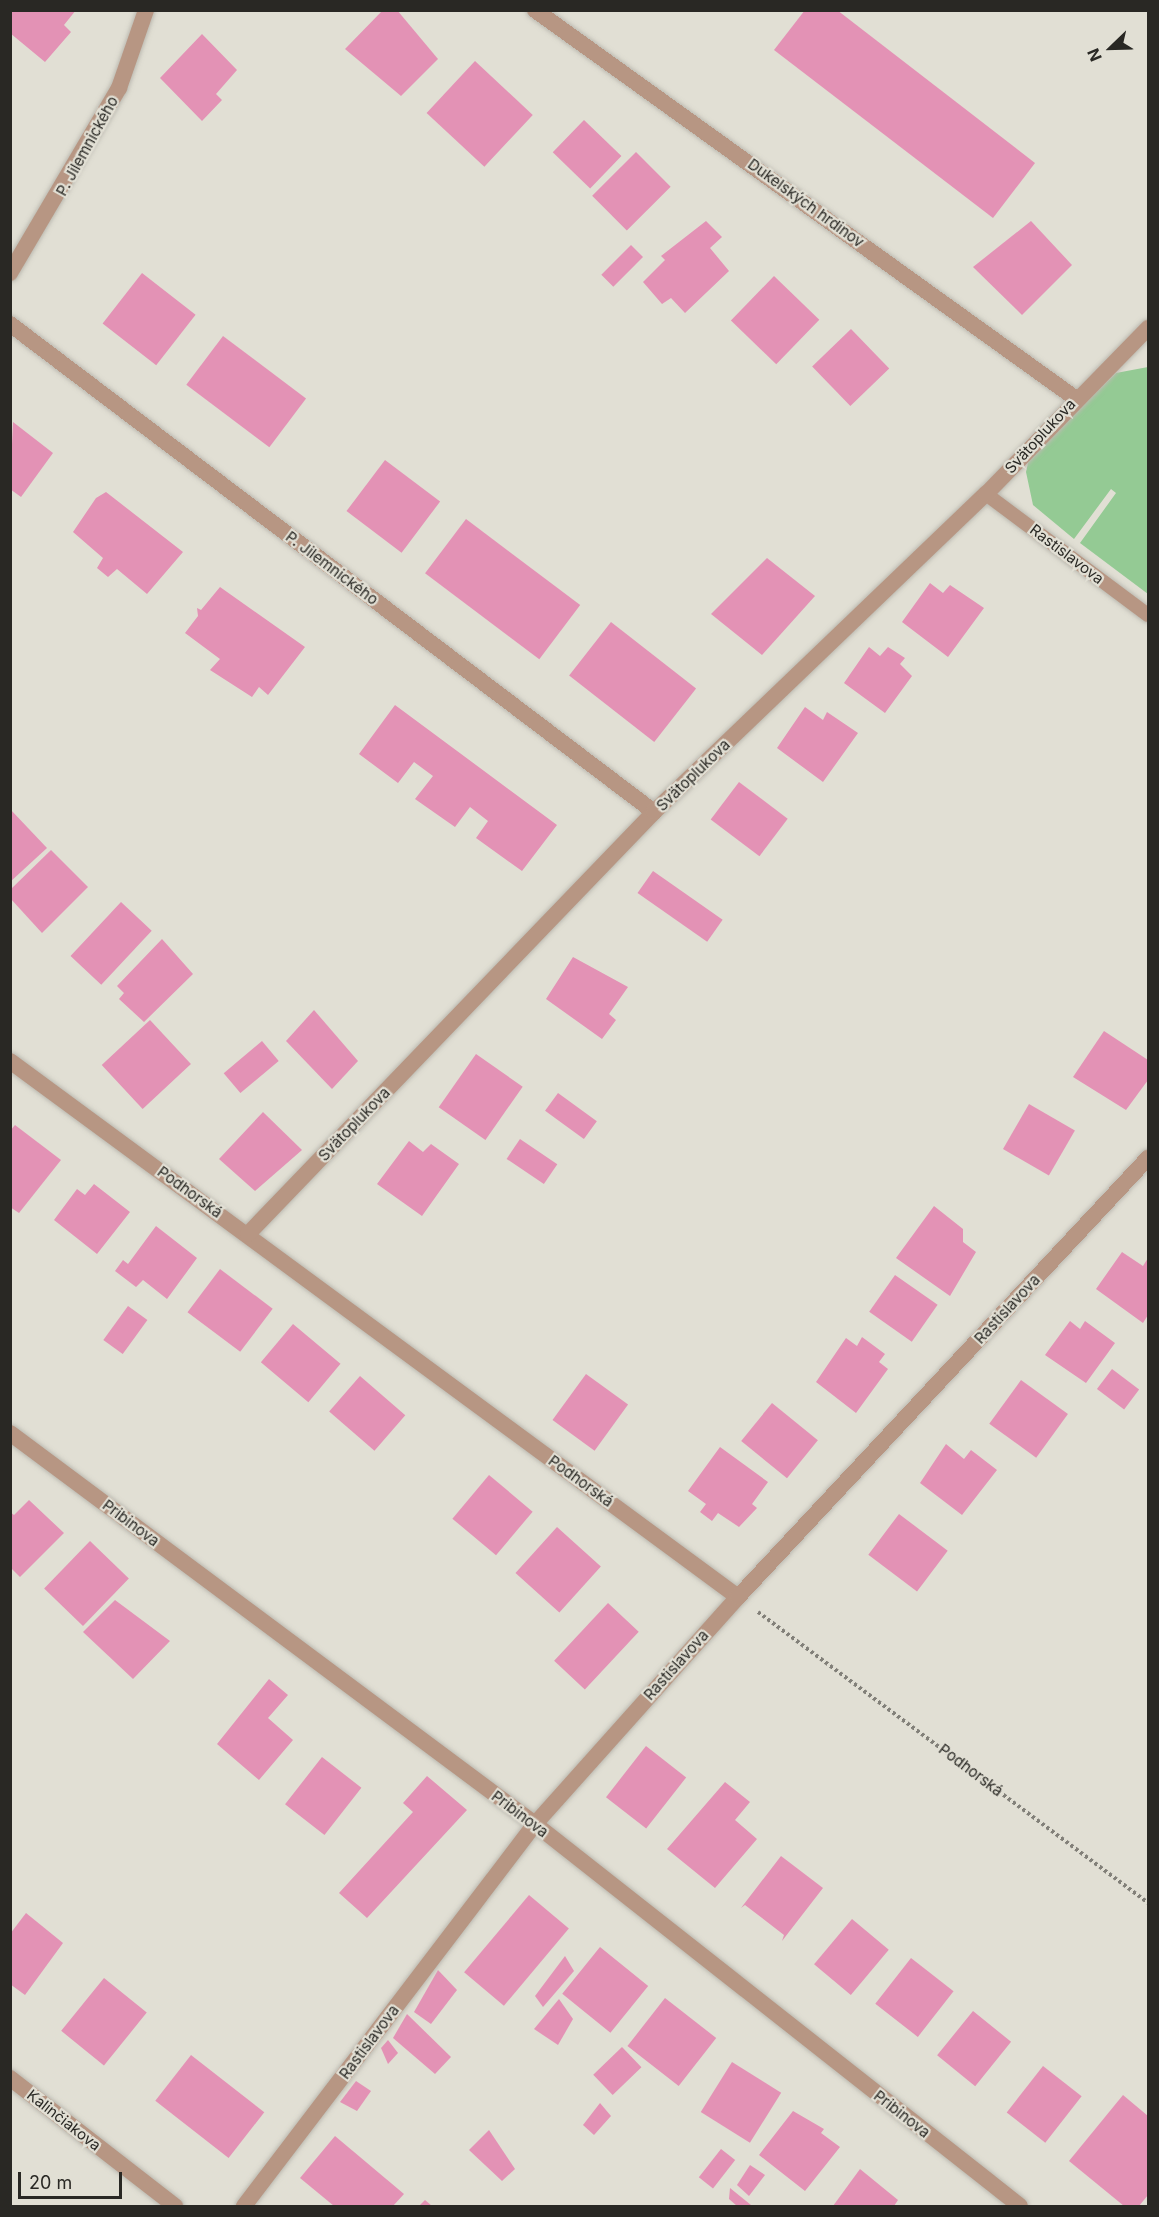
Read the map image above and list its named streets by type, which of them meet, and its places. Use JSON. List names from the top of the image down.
{
  "streets": {
    "street": [
      "P. Jilemnického",
      "Dukelských hrdinov",
      "Svätoplukova",
      "Rastislavova",
      "Podhorská",
      "Pribinova",
      "Kalinčiakova"
    ]
  },
  "crossings": [
    ["P. Jilemnického", "Svätoplukova"],
    ["Dukelských hrdinov", "Svätoplukova"],
    ["Svätoplukova", "Rastislavova"],
    ["Svätoplukova", "Podhorská"],
    ["Rastislavova", "Podhorská"],
    ["Rastislavova", "Pribinova"]
  ],
  "scale_bar": "20 m",
  "north": "bottom left"
}
